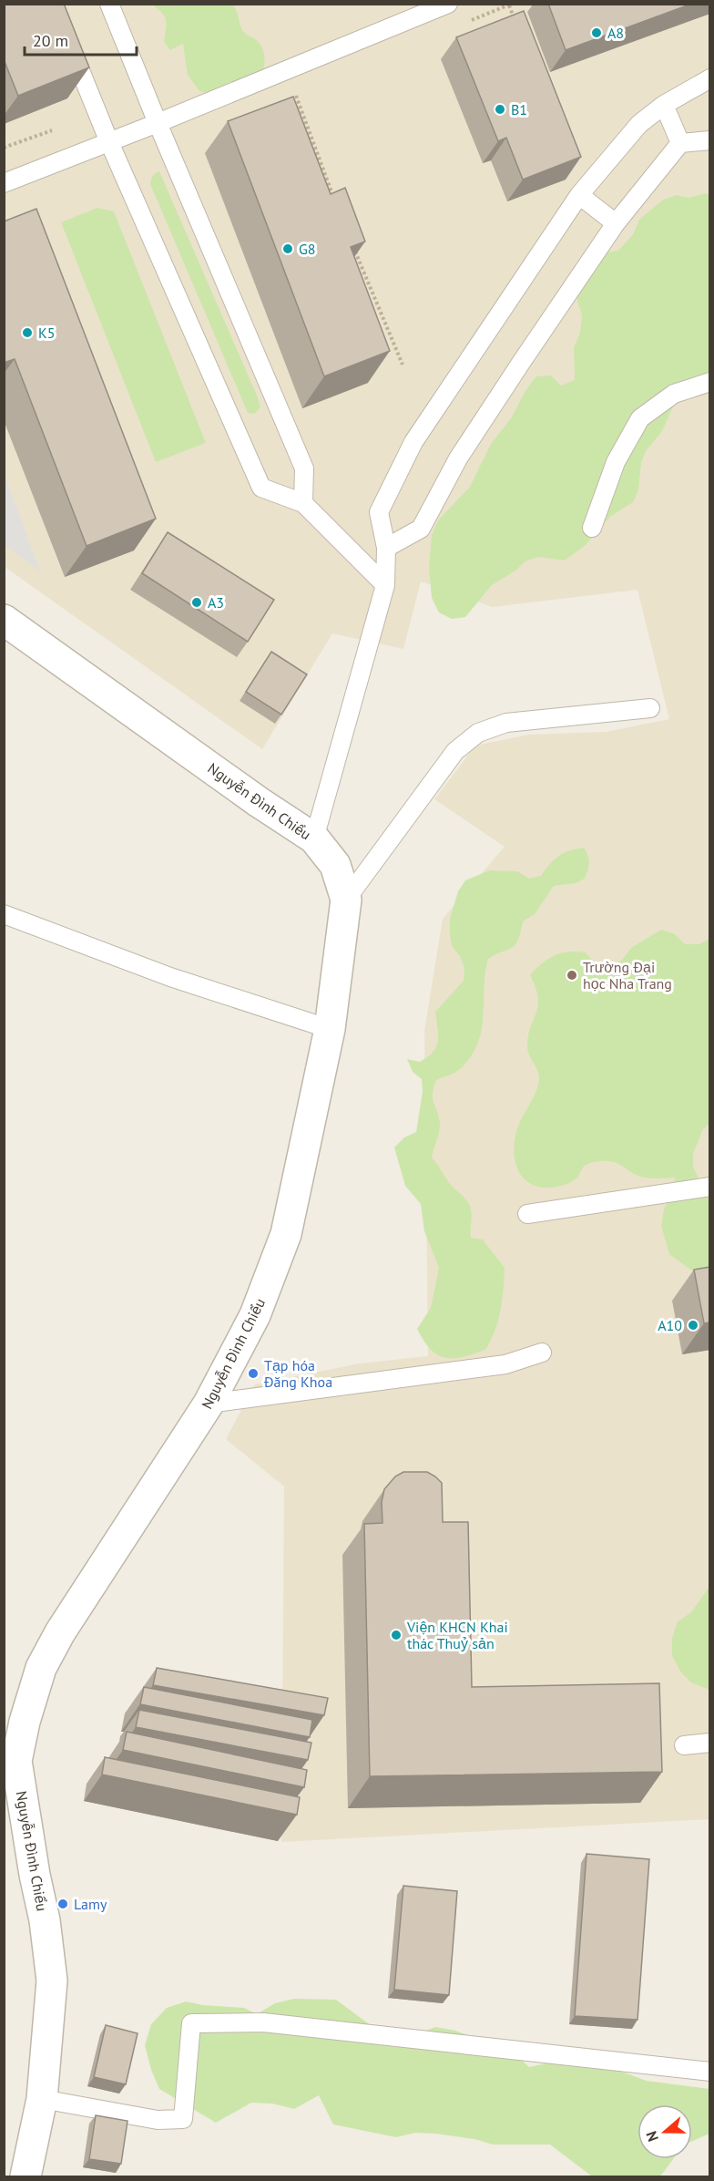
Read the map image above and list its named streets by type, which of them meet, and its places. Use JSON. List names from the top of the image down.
{
  "streets": {
    "street": ["Nguyễn Đình Chiểu"]
  },
  "places": [
    "A8",
    "B1",
    "G8",
    "K5",
    "A3",
    "Trường Đại học Nha Trang",
    "A10",
    "Tạp hóa Đăng Khoa",
    "Viện KHCN Khai thác Thuỷ sản",
    "Lamy"
  ],
  "scale_bar": "20 m",
  "north": "left"
}
